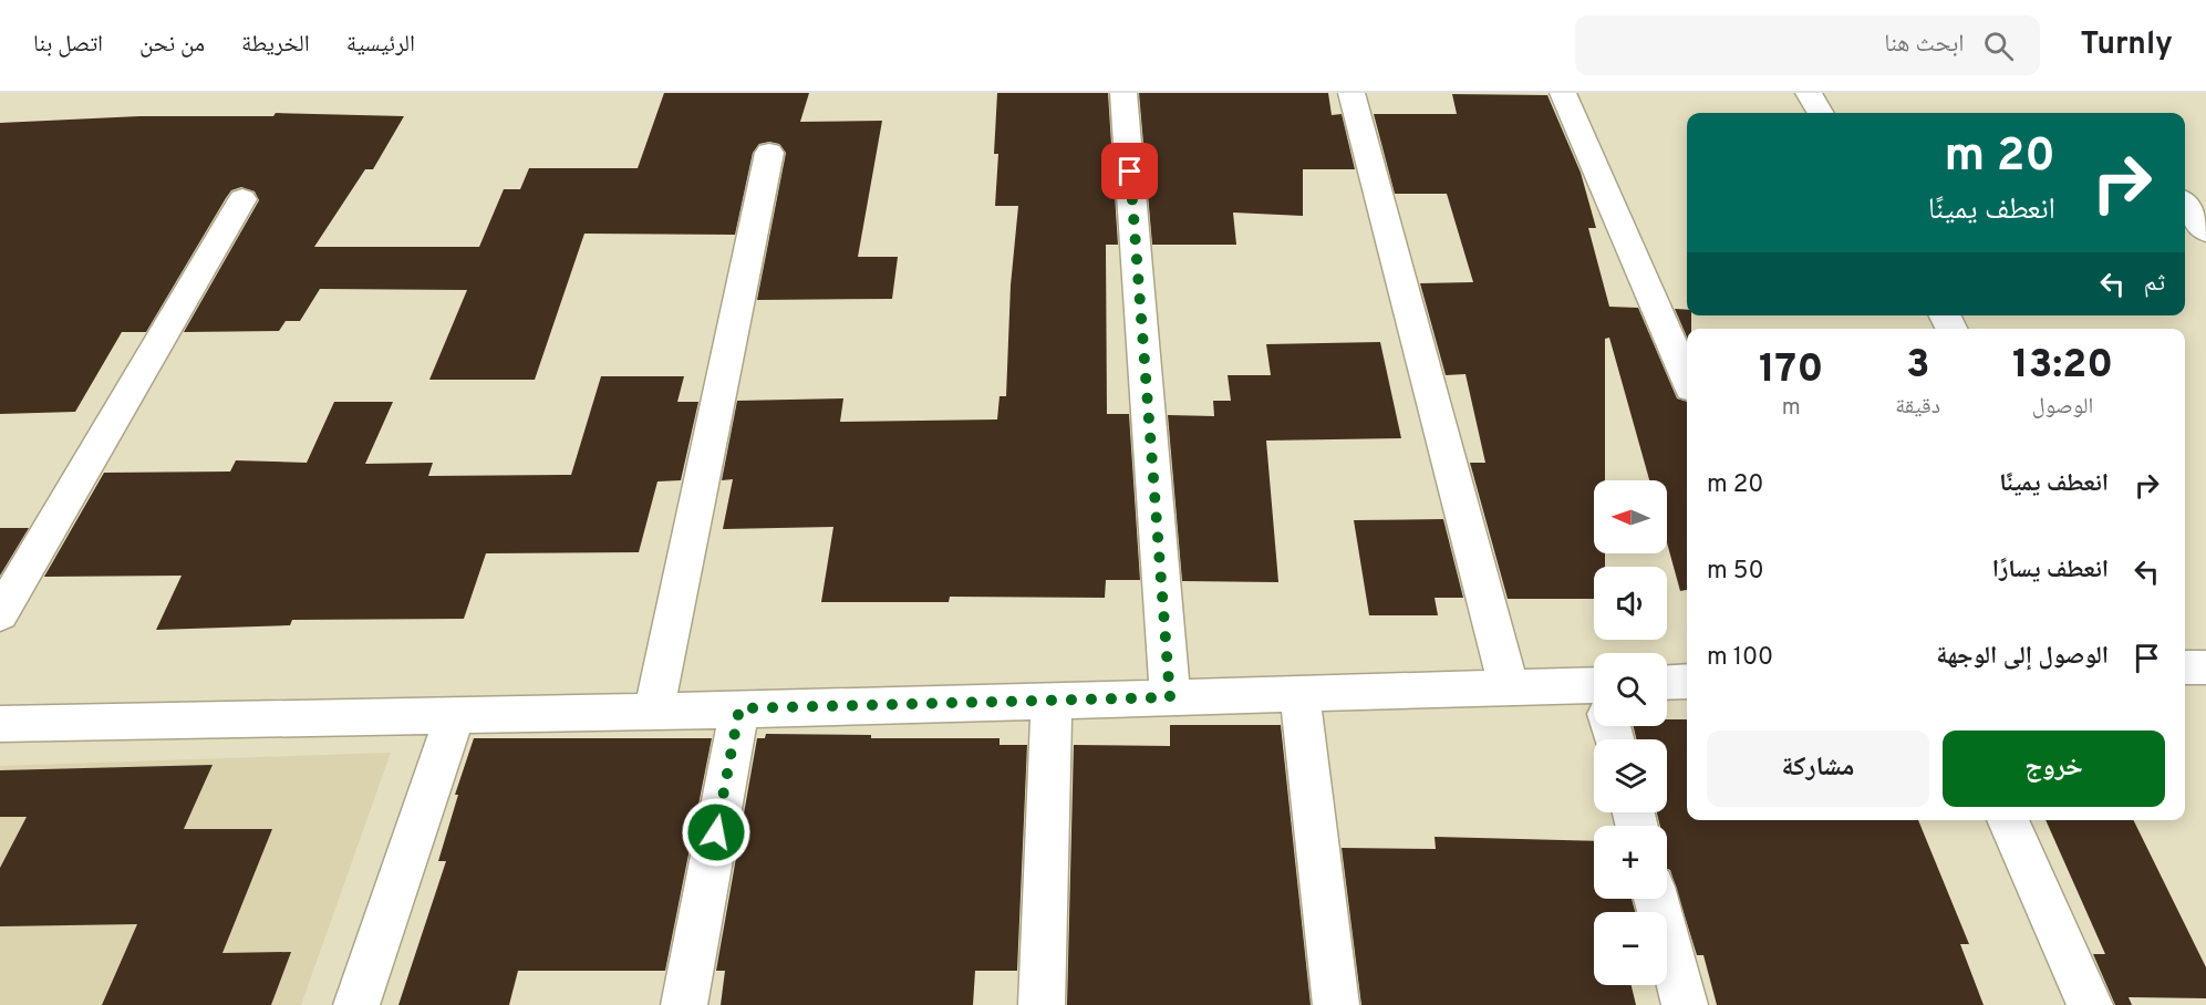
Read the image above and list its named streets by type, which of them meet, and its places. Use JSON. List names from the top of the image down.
{
  "north": "left",
  "page": {
    "header": "Turnly",
    "search": "ابحث هنا",
    "nav": [
      "الرئيسية",
      "الخريطة",
      "من نحن",
      "اتصل بنا"
    ],
    "turn": ["20 m", "انعطف يمينًا"],
    "then": "ثم",
    "eta": [
      "13:20",
      "الوصول",
      "3",
      "دقيقة",
      "170",
      "m"
    ],
    "list": [
      {
        "name": "انعطف يمينًا",
        "value": "20 m"
      },
      {
        "name": "انعطف يسارًا",
        "value": "50 m"
      },
      {
        "name": "الوصول إلى الوجهة",
        "value": "100 m"
      }
    ],
    "map_buttons": ["+", "−"],
    "buttons": ["خروج", "مشاركة"]
  }
}
